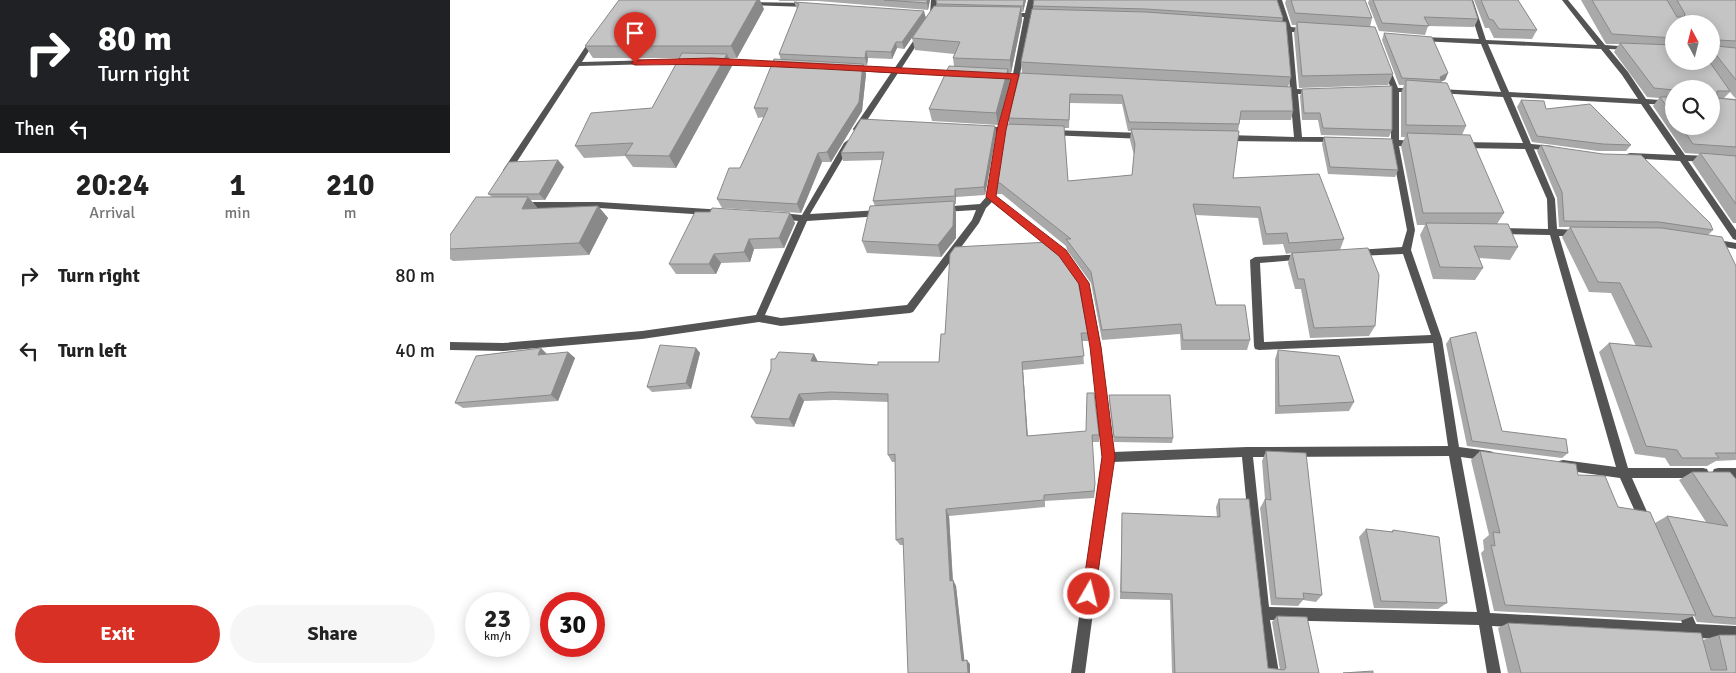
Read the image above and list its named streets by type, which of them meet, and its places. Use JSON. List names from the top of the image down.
{
  "north": "top",
  "page": {
    "turn": ["80 m", "Turn right"],
    "then": "Then",
    "eta": [
      "20:24",
      "Arrival",
      "1",
      "min",
      "210",
      "m"
    ],
    "list": [
      {
        "name": "Turn right",
        "value": "80 m"
      },
      {
        "name": "Turn left",
        "value": "40 m"
      }
    ],
    "speed": "23 km/h",
    "limit": "30",
    "buttons": ["Exit", "Share"]
  }
}
